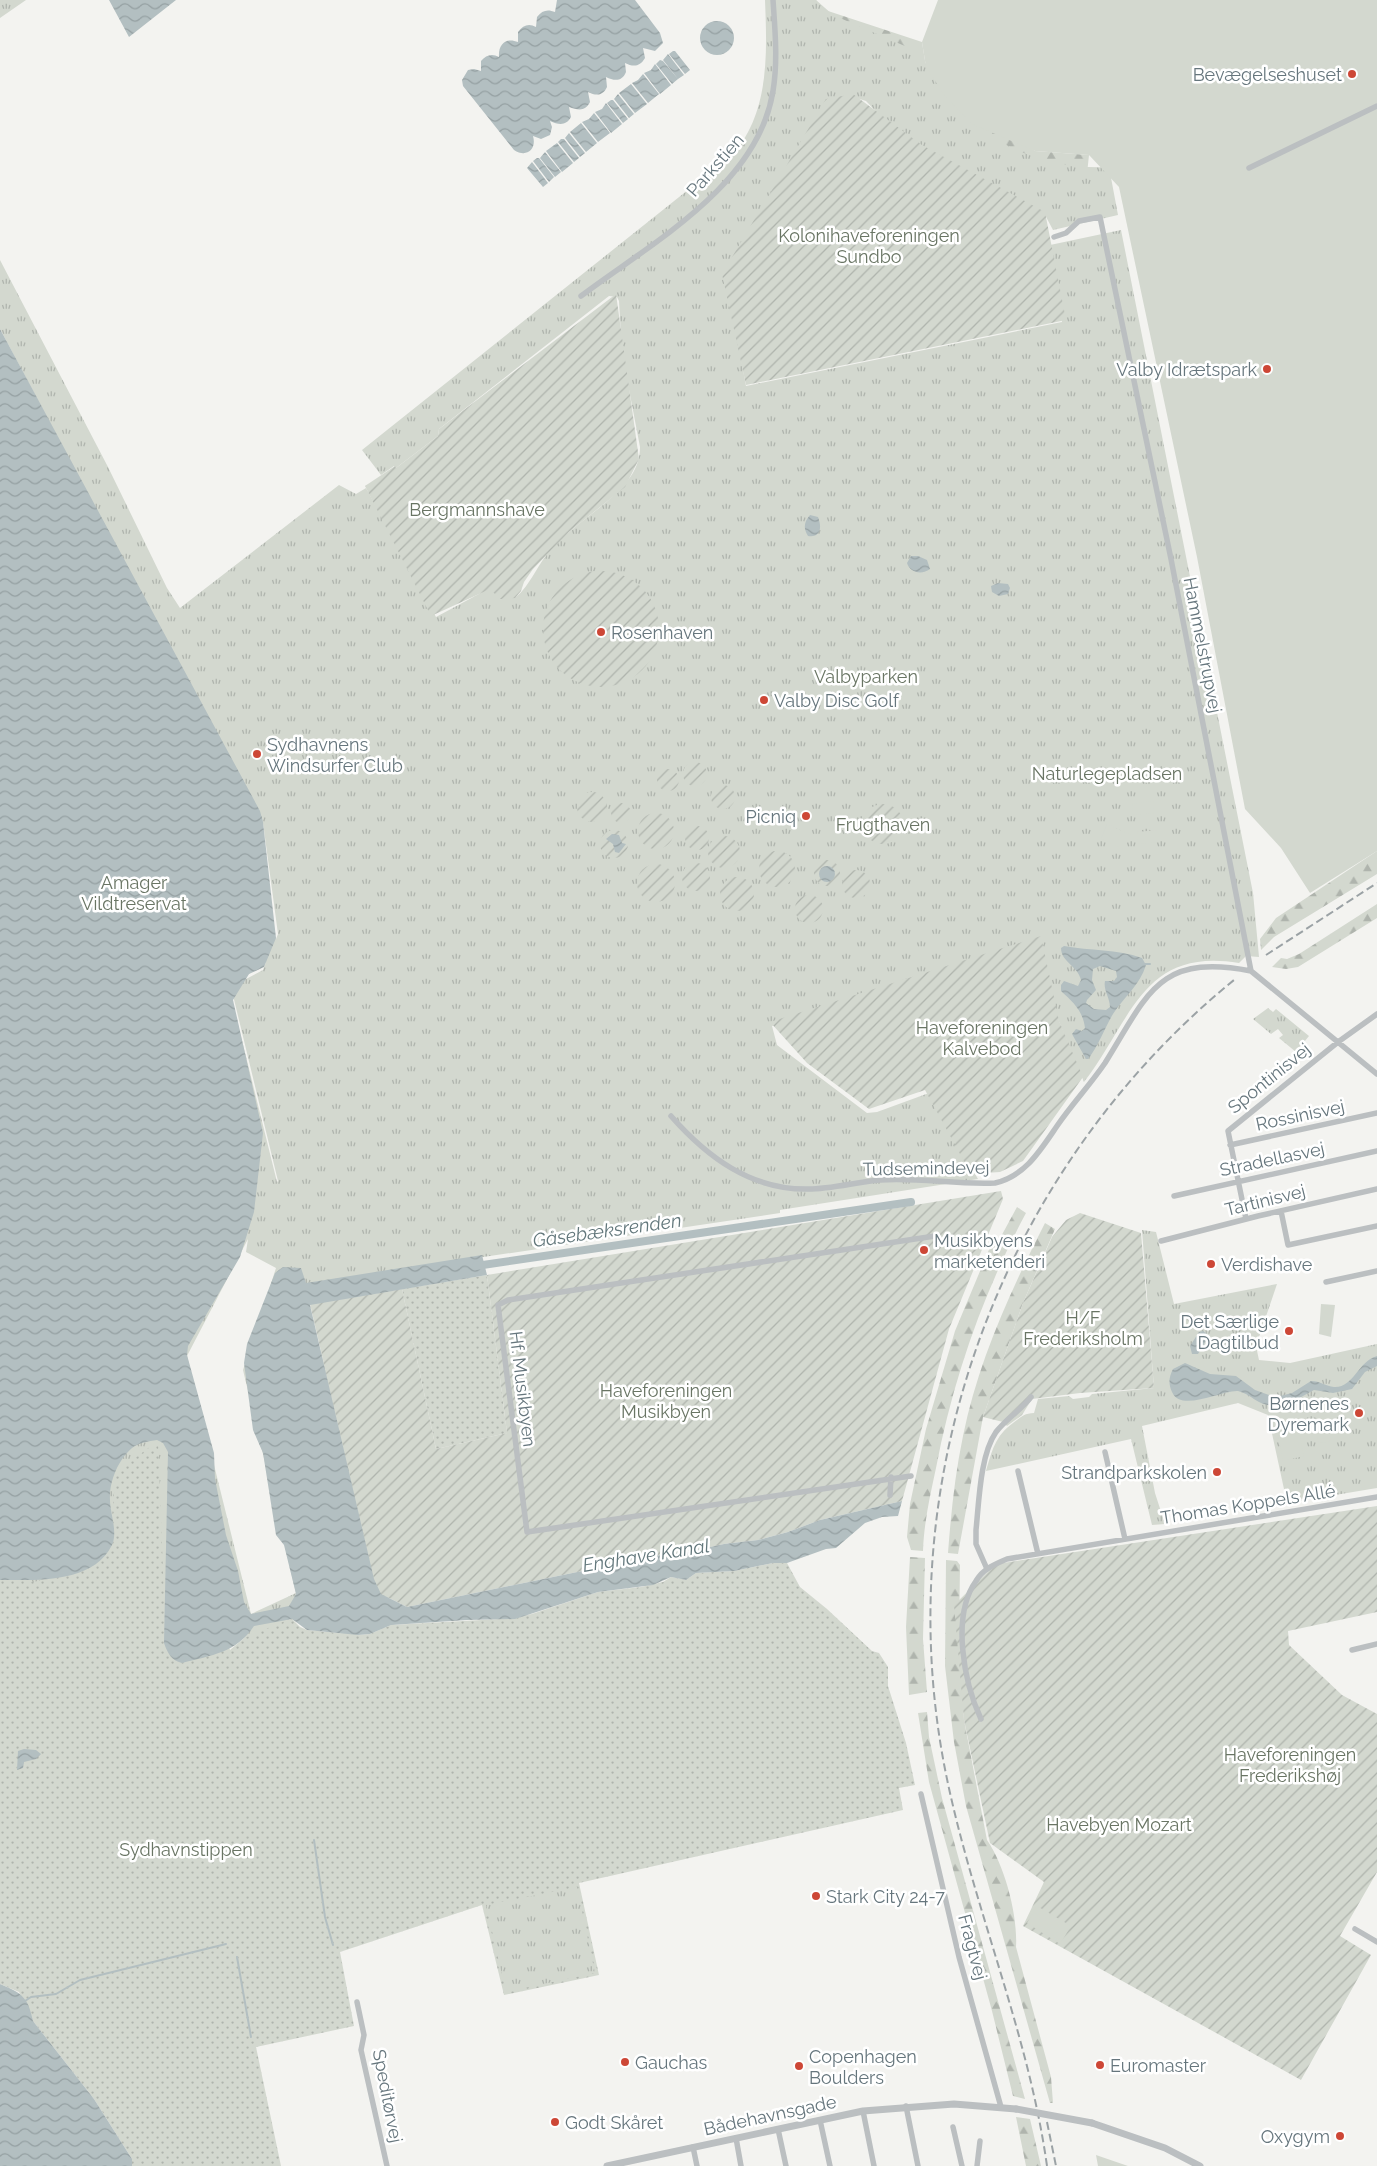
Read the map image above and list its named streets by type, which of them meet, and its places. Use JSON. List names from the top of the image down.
{
  "streets": {
    "street": [
      "Parkstien",
      "Hammelstrupvej",
      "Spontinisvej",
      "Rossinisvej",
      "Stradellasvej",
      "Tudsemindevej",
      "Tartinisvej",
      "Hf. Musikbyen",
      "Thomas Koppels Allé",
      "Fragtvej",
      "Speditørvej",
      "Bådehavnsgade"
    ]
  },
  "crossings": [
    ["Hammelstrupvej", "Tudsemindevej"],
    ["Spontinisvej", "Rossinisvej"],
    ["Spontinisvej", "Stradellasvej"],
    ["Spontinisvej", "Tartinisvej"],
    ["Fragtvej", "Bådehavnsgade"]
  ],
  "water": ["Gåsebæksrenden", "Enghave Kanal"],
  "parks": [
    "Kolonihaveforeningen Sundbo",
    "Bergmannshave",
    "Valbyparken",
    "Naturlegepladsen",
    "Frugthaven",
    "Amager Vildtreservat",
    "Haveforeningen Kalvebod",
    "H/F Frederiksholm",
    "Haveforeningen Musikbyen",
    "Haveforeningen Frederikshøj",
    "Havebyen Mozart",
    "Sydhavnstippen"
  ],
  "places": [
    "Bevægelseshuset",
    "Valby Idrætspark",
    "Rosenhaven",
    "Valby Disc Golf",
    "Sydhavnens Windsurfer Club",
    "Picniq",
    "Musikbyens marketenderi",
    "Verdishave",
    "Det Særlige Dagtilbud",
    "Børnenes Dyremark",
    "Strandparkskolen",
    "Stark City 24-7",
    "Gauchas",
    "Euromaster",
    "Copenhagen Boulders",
    "Godt Skåret",
    "Oxygym"
  ]
}
